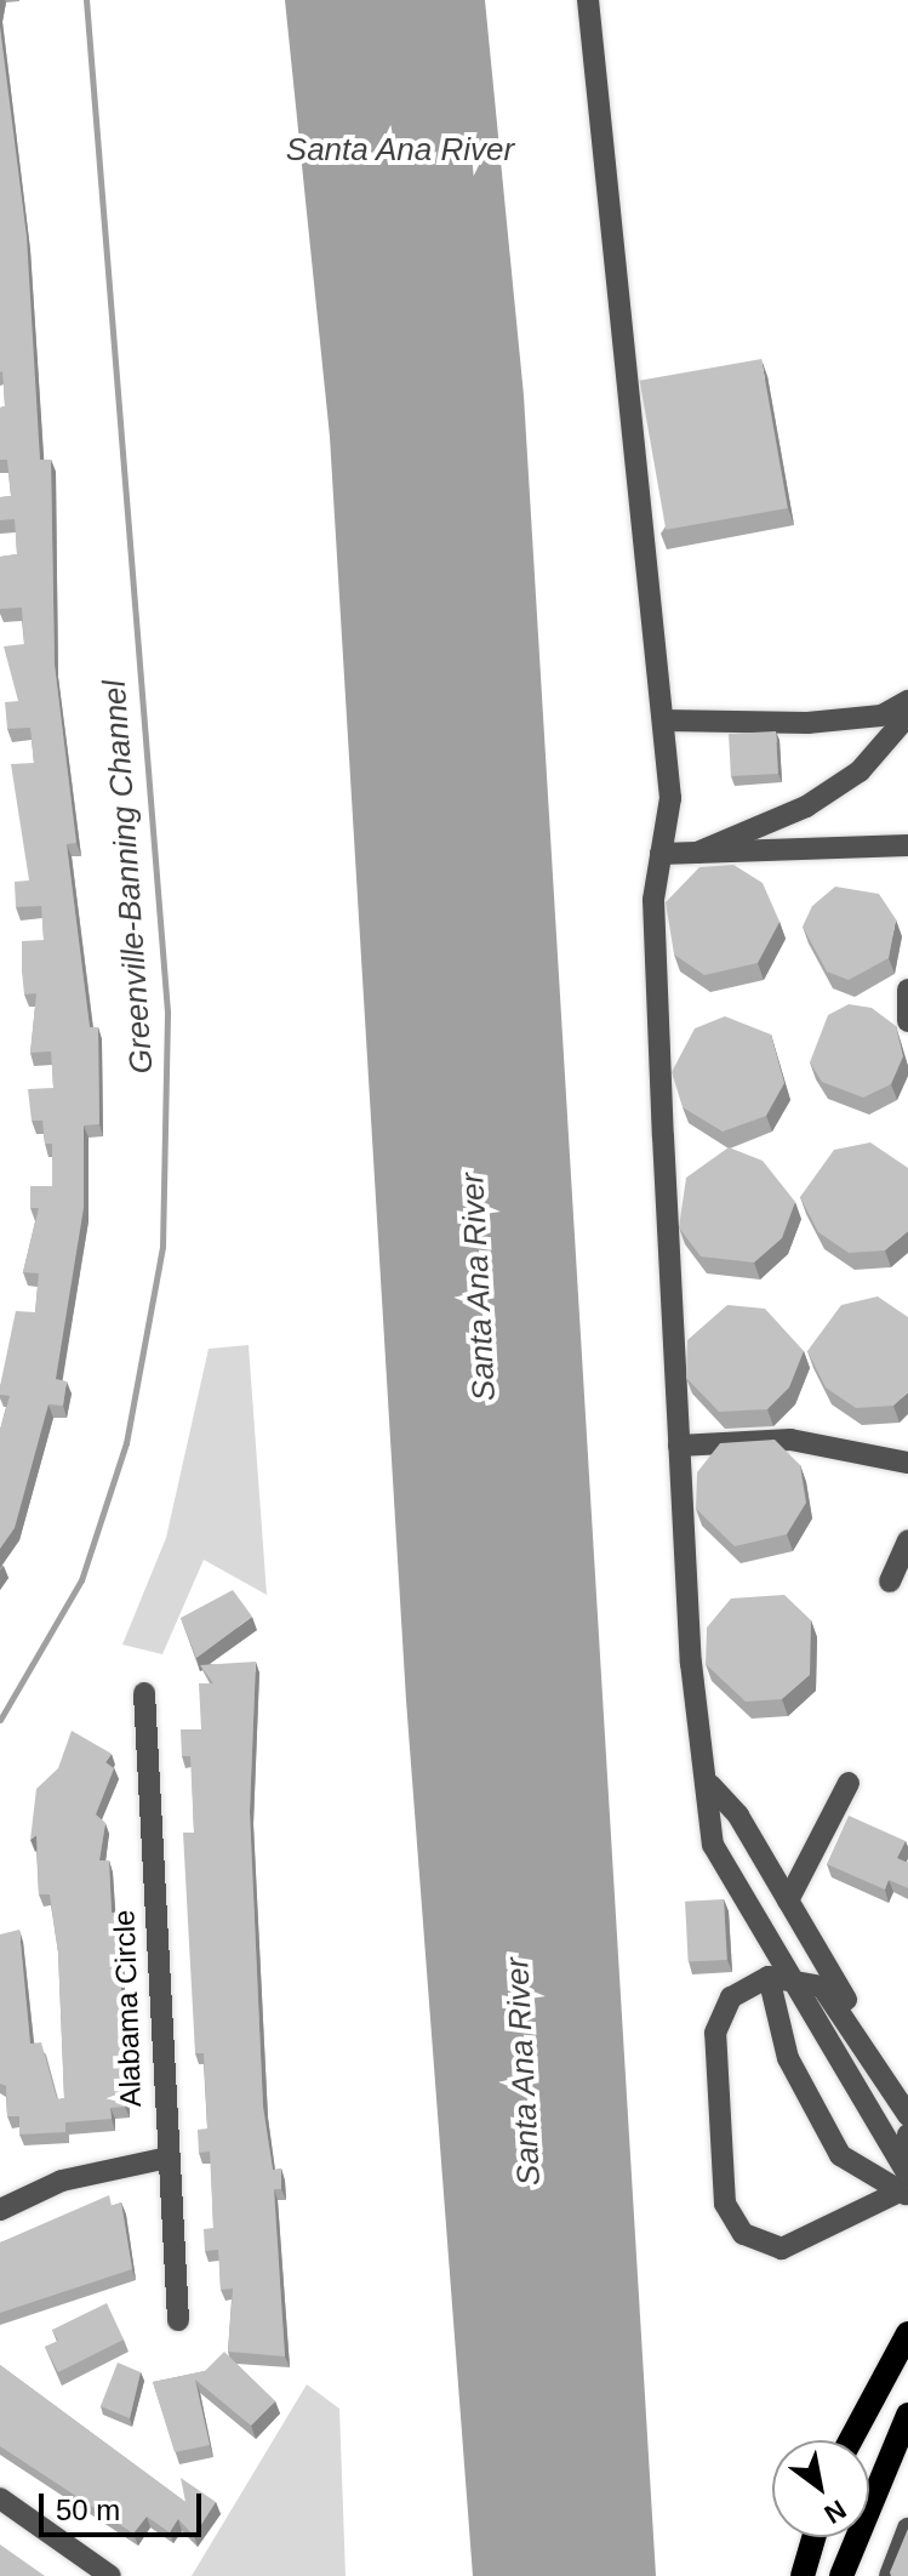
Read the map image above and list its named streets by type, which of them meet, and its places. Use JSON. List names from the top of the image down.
{
  "streets": {
    "street": ["Alabama Circle"]
  },
  "water": ["Santa Ana River", "Greenville-Banning Channel"],
  "scale_bar": "50 m",
  "north": "bottom right"
}
